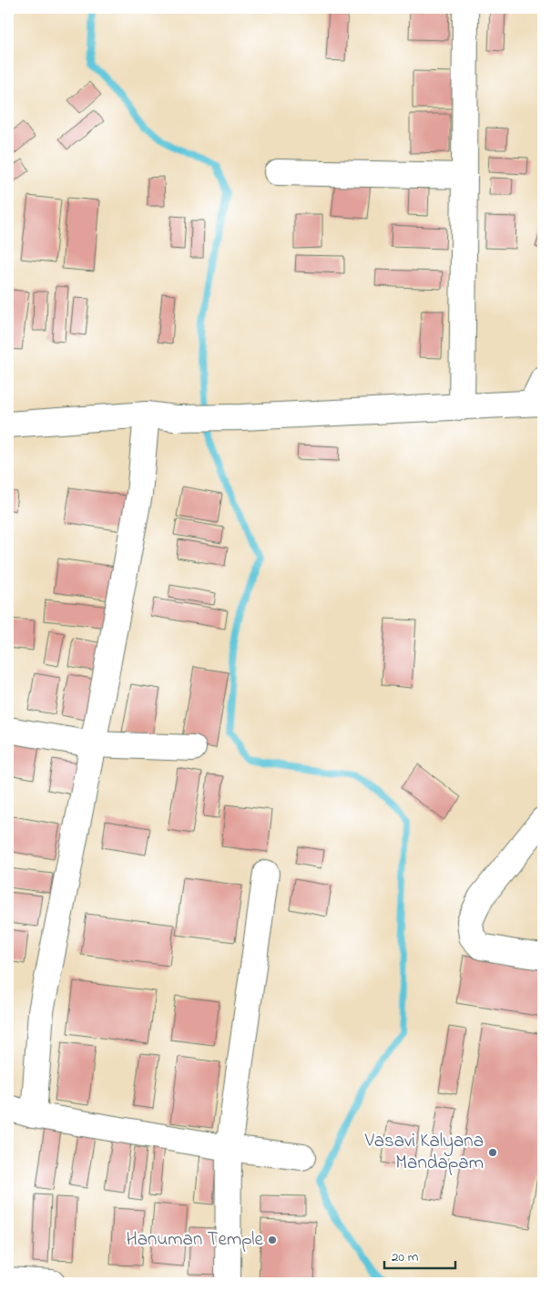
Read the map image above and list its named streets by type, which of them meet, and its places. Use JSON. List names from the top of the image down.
{
  "places": ["Vasavi Kalyana Mandapam", "Hanuman Temple"],
  "scale_bar": "20 m"
}
